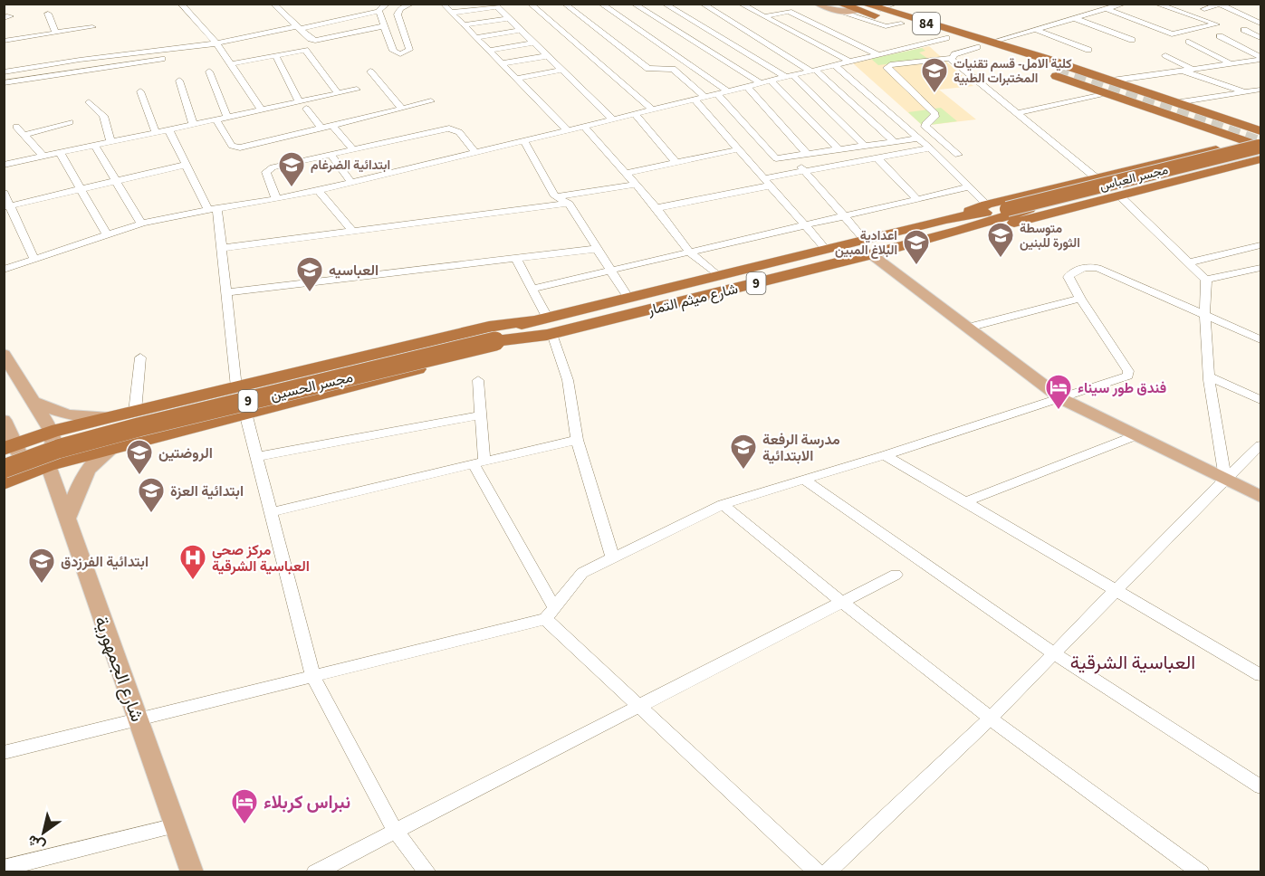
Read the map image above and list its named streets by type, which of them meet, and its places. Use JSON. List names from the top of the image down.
{
  "streets": {
    "highway": [
      "84",
      "مجسر العباس",
      "9",
      "شارع ميثم التمار",
      "مجسر الحسين"
    ],
    "main road": ["شارع الجمهورية"]
  },
  "crossings": [
    ["مجسر العباس", "شارع ميثم التمار"],
    ["شارع ميثم التمار", "مجسر الحسين"]
  ],
  "districts": ["العباسية الشرقية"],
  "places": {
    "school or university": [
      "كلية الامل- قسم تقنيات المختبرات الطبية",
      "ابتدائية الضرغام",
      "متوسطة الثورة للبنين",
      "اعدادية البلاغ المبين",
      "العباسيه",
      "مدرسة الرفعة الابتدائية",
      "الروضتين",
      "ابتدائية العزة",
      "ابتدائية الفرزدق"
    ],
    "hotel": ["فندق طور سيناء", "نبراس كربلاء"],
    "hospital": ["مركز صحي العباسية الشرقية"]
  },
  "north": "bottom left"
}
